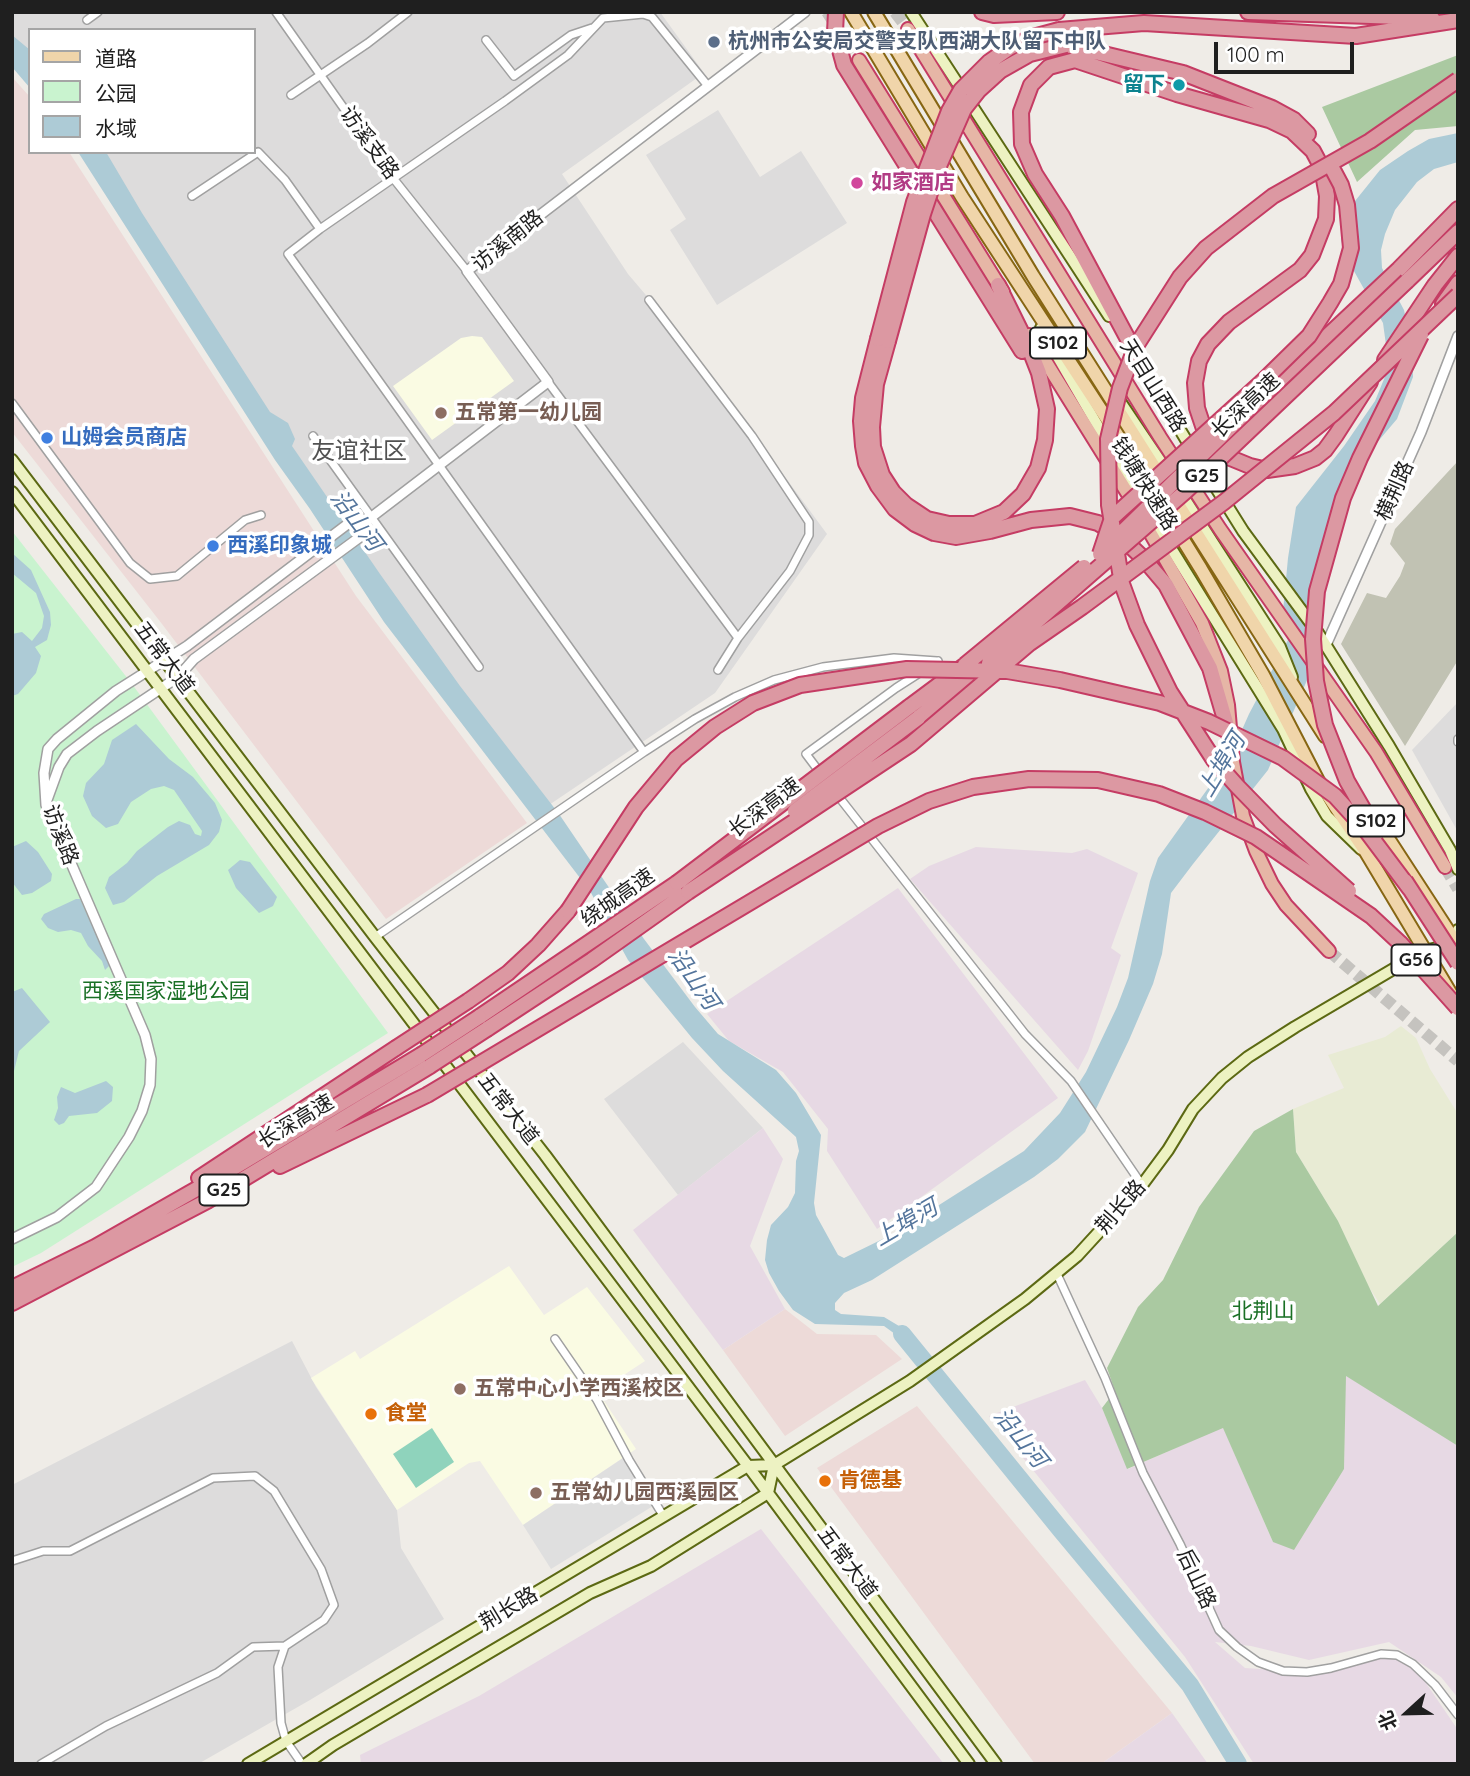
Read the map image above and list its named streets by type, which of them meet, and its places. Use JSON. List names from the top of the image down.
{
  "streets": {
    "highway": [
      "长深高速",
      "G25",
      "钱塘快速路",
      "绕城高速",
      "G56"
    ],
    "main road": [
      "S102",
      "天目山西路",
      "五常大道",
      "荆长路"
    ],
    "street": [
      "访溪支路",
      "访溪南路",
      "横荆路",
      "访溪路",
      "后山路"
    ]
  },
  "crossings": [
    ["访溪支路", "访溪南路"],
    ["S102", "G56"],
    ["S102", "荆长路"],
    ["天目山西路", "钱塘快速路"],
    ["天目山西路", "横荆路"],
    ["天目山西路", "荆长路"],
    ["长深高速", "绕城高速"],
    ["五常大道", "访溪路"],
    ["五常大道", "荆长路"],
    ["荆长路", "后山路"]
  ],
  "districts": ["友谊社区"],
  "water": ["沿山河", "上埠河"],
  "parks": ["西溪国家湿地公园", "北荆山"],
  "places": [
    "杭州市公安局交警支队西湖大队留下中队",
    "留下",
    "如家酒店",
    "五常第一幼儿园",
    "山姆会员商店",
    "西溪印象城",
    "五常中心小学西溪校区",
    "食堂",
    "肯德基",
    "五常幼儿园西溪园区"
  ],
  "legend": ["道路", "公园", "水域"],
  "scale_bar": "100 m",
  "north": "left"
}
